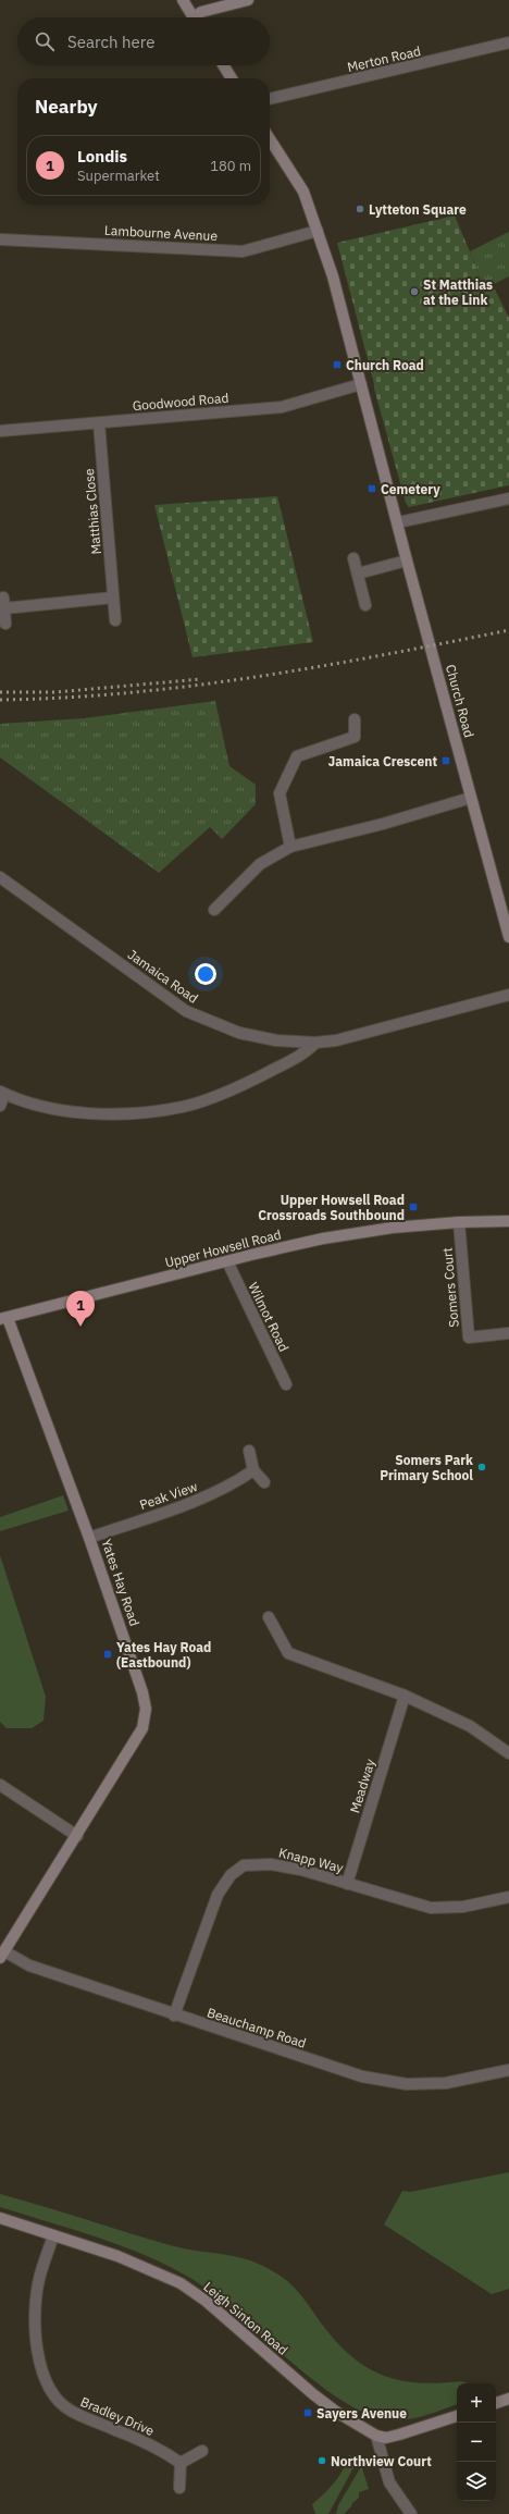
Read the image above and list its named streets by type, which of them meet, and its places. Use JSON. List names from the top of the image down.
{
  "streets": {
    "street": [
      "Merton Road",
      "Lambourne Avenue",
      "Goodwood Road",
      "Matthias Close",
      "Church Road",
      "Jamaica Road",
      "Upper Howsell Road",
      "Somers Court",
      "Wilmot Road",
      "Peak View",
      "Yates Hay Road",
      "Meadway",
      "Knapp Way",
      "Beauchamp Road",
      "Leigh Sinton Road",
      "Bradley Drive"
    ]
  },
  "crossings": [
    ["Lambourne Avenue", "Church Road"],
    ["Goodwood Road", "Matthias Close"],
    ["Goodwood Road", "Church Road"],
    ["Upper Howsell Road", "Somers Court"],
    ["Upper Howsell Road", "Wilmot Road"],
    ["Upper Howsell Road", "Yates Hay Road"],
    ["Peak View", "Yates Hay Road"],
    ["Yates Hay Road", "Beauchamp Road"],
    ["Meadway", "Knapp Way"],
    ["Knapp Way", "Beauchamp Road"],
    ["Leigh Sinton Road", "Bradley Drive"]
  ],
  "places": {
    "other": [
      "Lytteton Square",
      "St Matthias at the Link",
      "Somers Park Primary School",
      "Northview Court"
    ],
    "transit": [
      "Church Road",
      "Cemetery",
      "Jamaica Crescent",
      "Upper Howsell Road Crossroads Southbound",
      "Yates Hay Road (Eastbound)",
      "Sayers Avenue"
    ]
  },
  "page": {
    "search": "Search here",
    "heading": "Nearby",
    "list": [
      {
        "mark": "1",
        "name": "Londis",
        "note": "Supermarket",
        "value": "180 m"
      }
    ],
    "pins": "1",
    "map_buttons": ["+", "−"]
  }
}
